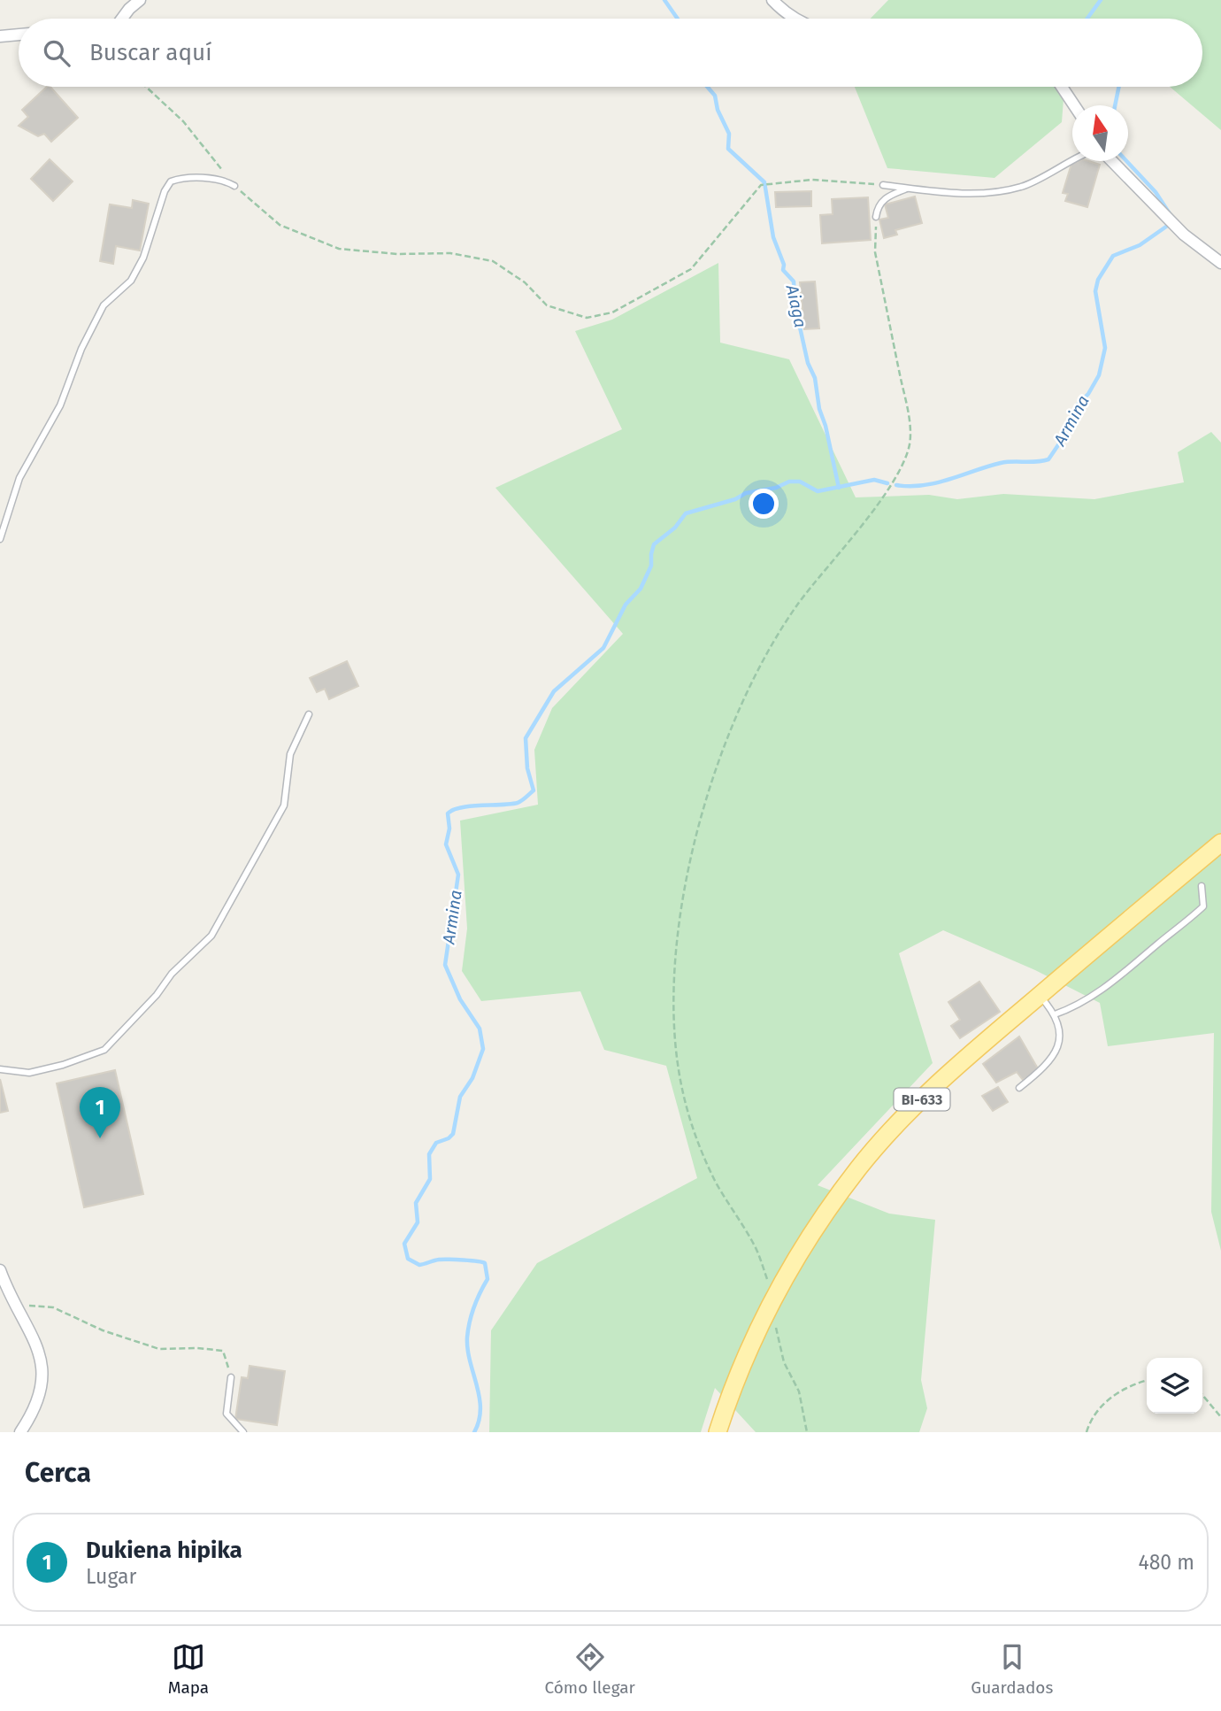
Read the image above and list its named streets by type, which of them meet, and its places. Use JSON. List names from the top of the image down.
{
  "streets": {
    "main road": ["BI-633"]
  },
  "water": ["Aiaga", "Armina"],
  "north": "top",
  "page": {
    "search": "Buscar aquí",
    "pins": "1",
    "heading": "Cerca",
    "list": [
      {
        "mark": "1",
        "name": "Dukiena hipika",
        "note": "Lugar",
        "value": "480 m"
      }
    ],
    "nav": ["Mapa", "Cómo llegar", "Guardados"]
  }
}
